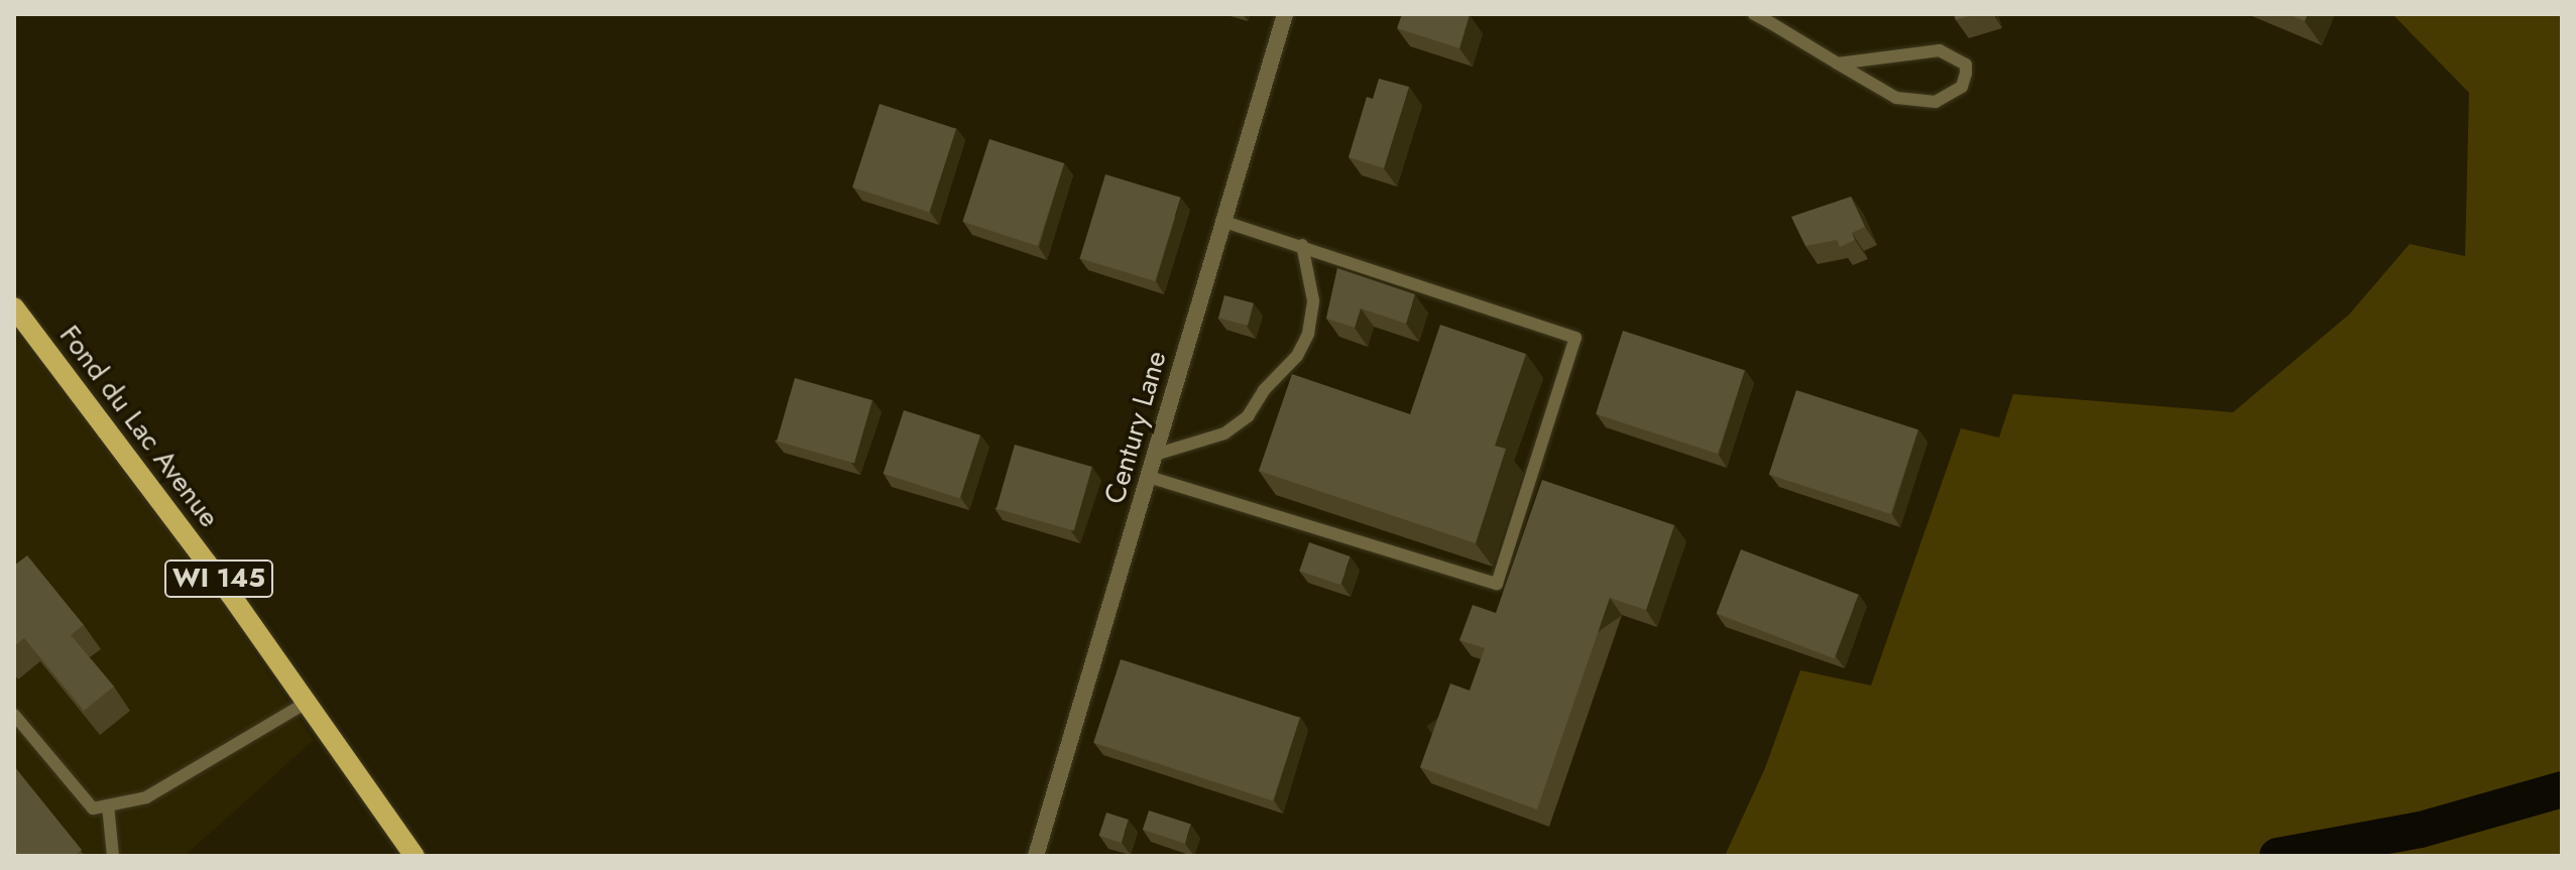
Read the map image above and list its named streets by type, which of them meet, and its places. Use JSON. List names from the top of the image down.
{
  "streets": {
    "main road": ["Fond du Lac Avenue", "WI 145"],
    "street": ["Century Lane"]
  }
}
